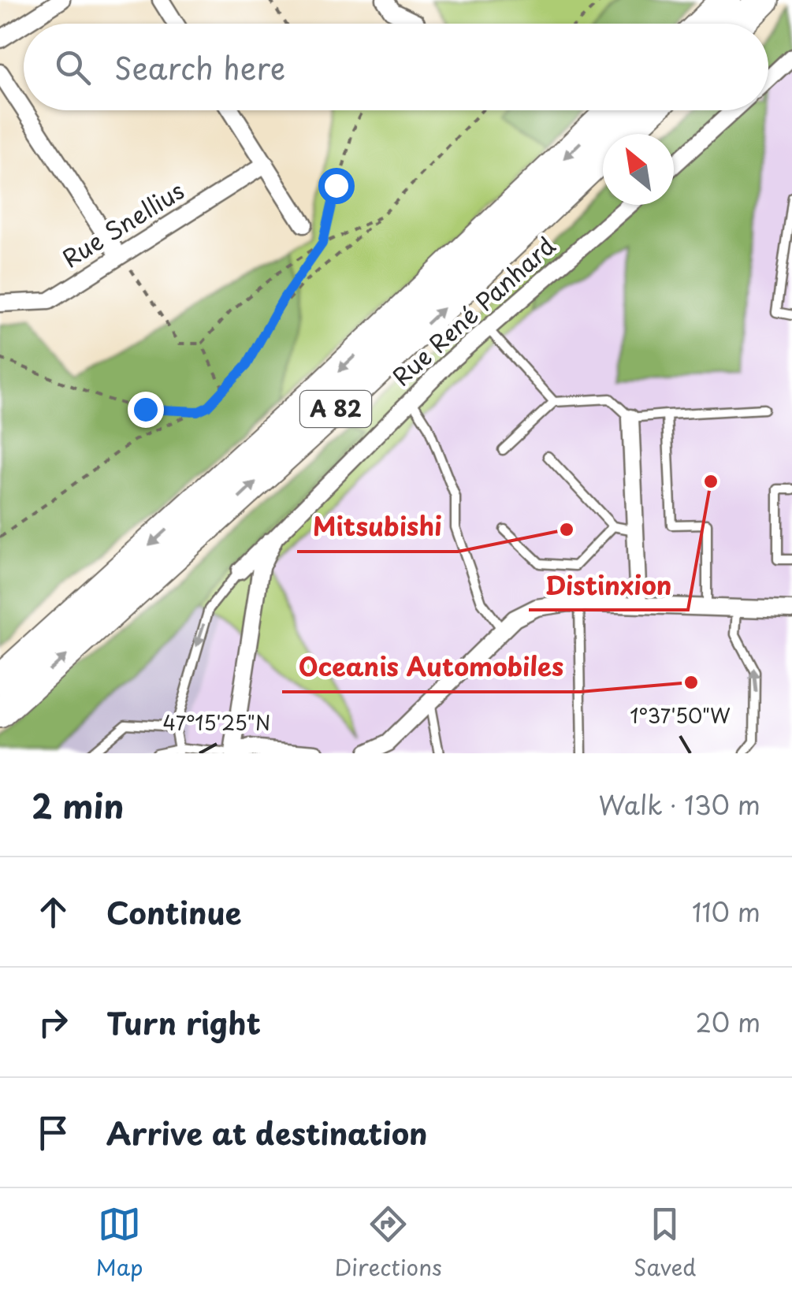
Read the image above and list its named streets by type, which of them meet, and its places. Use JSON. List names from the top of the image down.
{
  "streets": {
    "highway": ["A 82"],
    "street": ["Rue Snellius", "Rue René Panhard"]
  },
  "places": ["Distinxion", "Mitsubishi", "Oceanis Automobiles"],
  "north": "top left",
  "page": {
    "search": "Search here",
    "heading": ["2 min", "Walk · 130 m"],
    "list": [
      ["Continue", "110 m"],
      ["Turn right", "20 m"],
      "Arrive at destination"
    ],
    "nav": ["Map", "Directions", "Saved"]
  },
  "coordinates": ["1°37'50\"W", "47°15'25\"N"]
}
